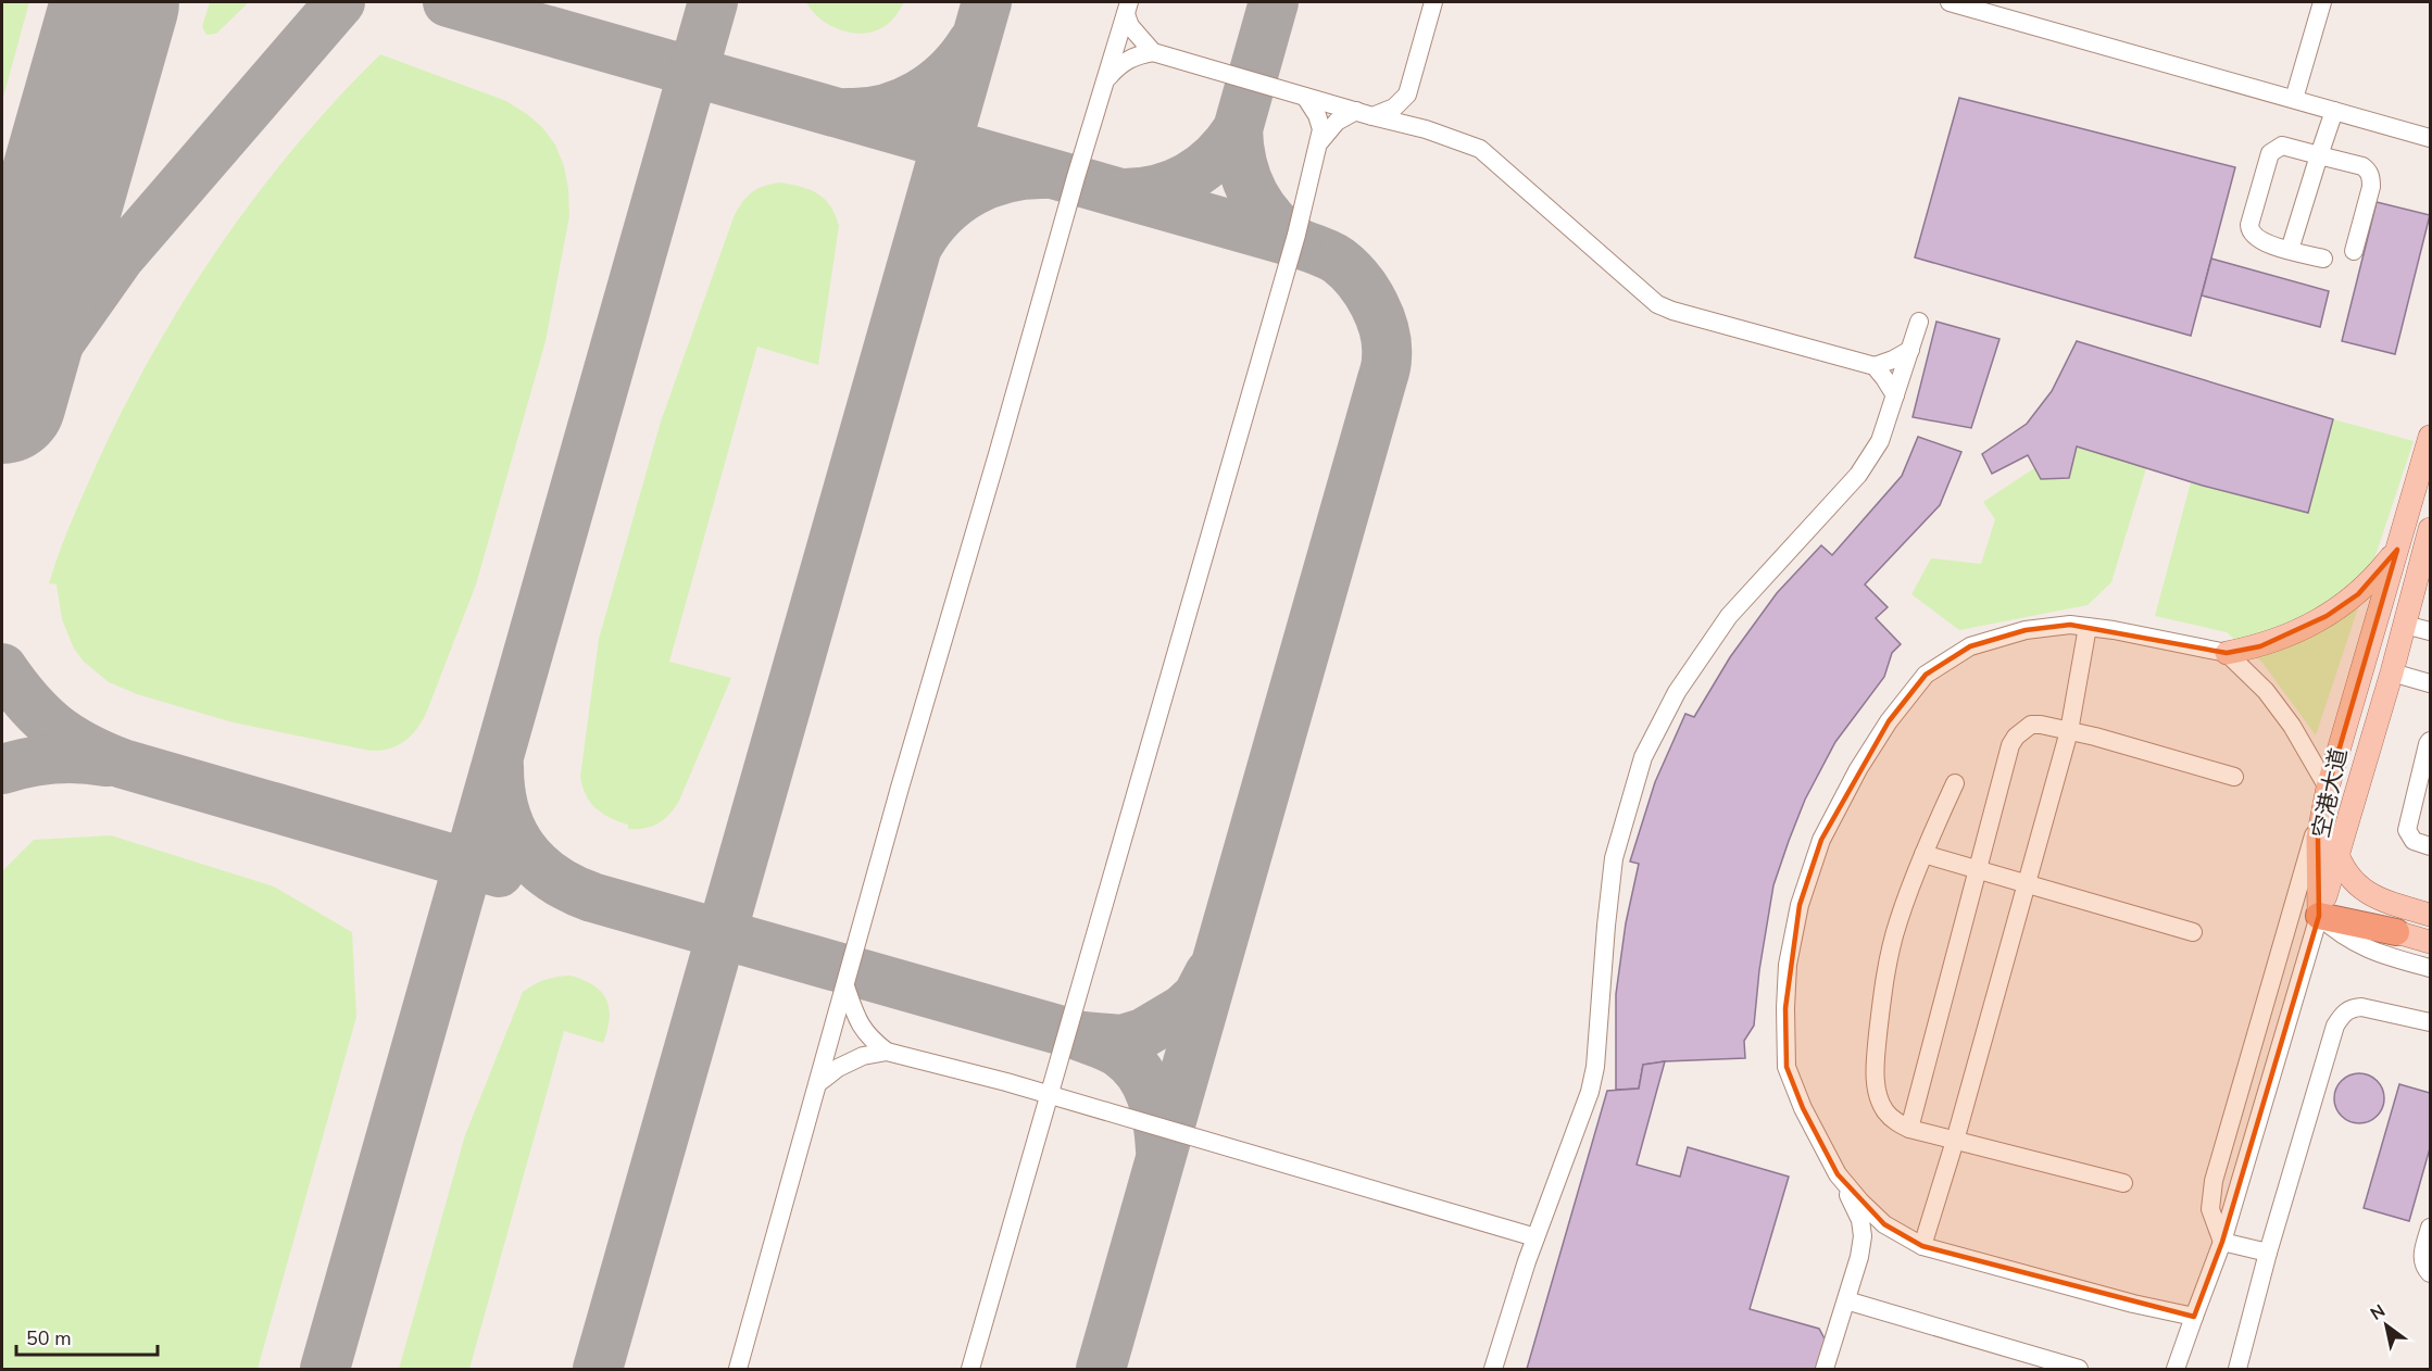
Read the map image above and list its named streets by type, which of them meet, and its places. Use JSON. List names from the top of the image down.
{
  "streets": {
    "main road": ["空港大道"]
  },
  "scale_bar": "50 m",
  "north": "top left"
}
